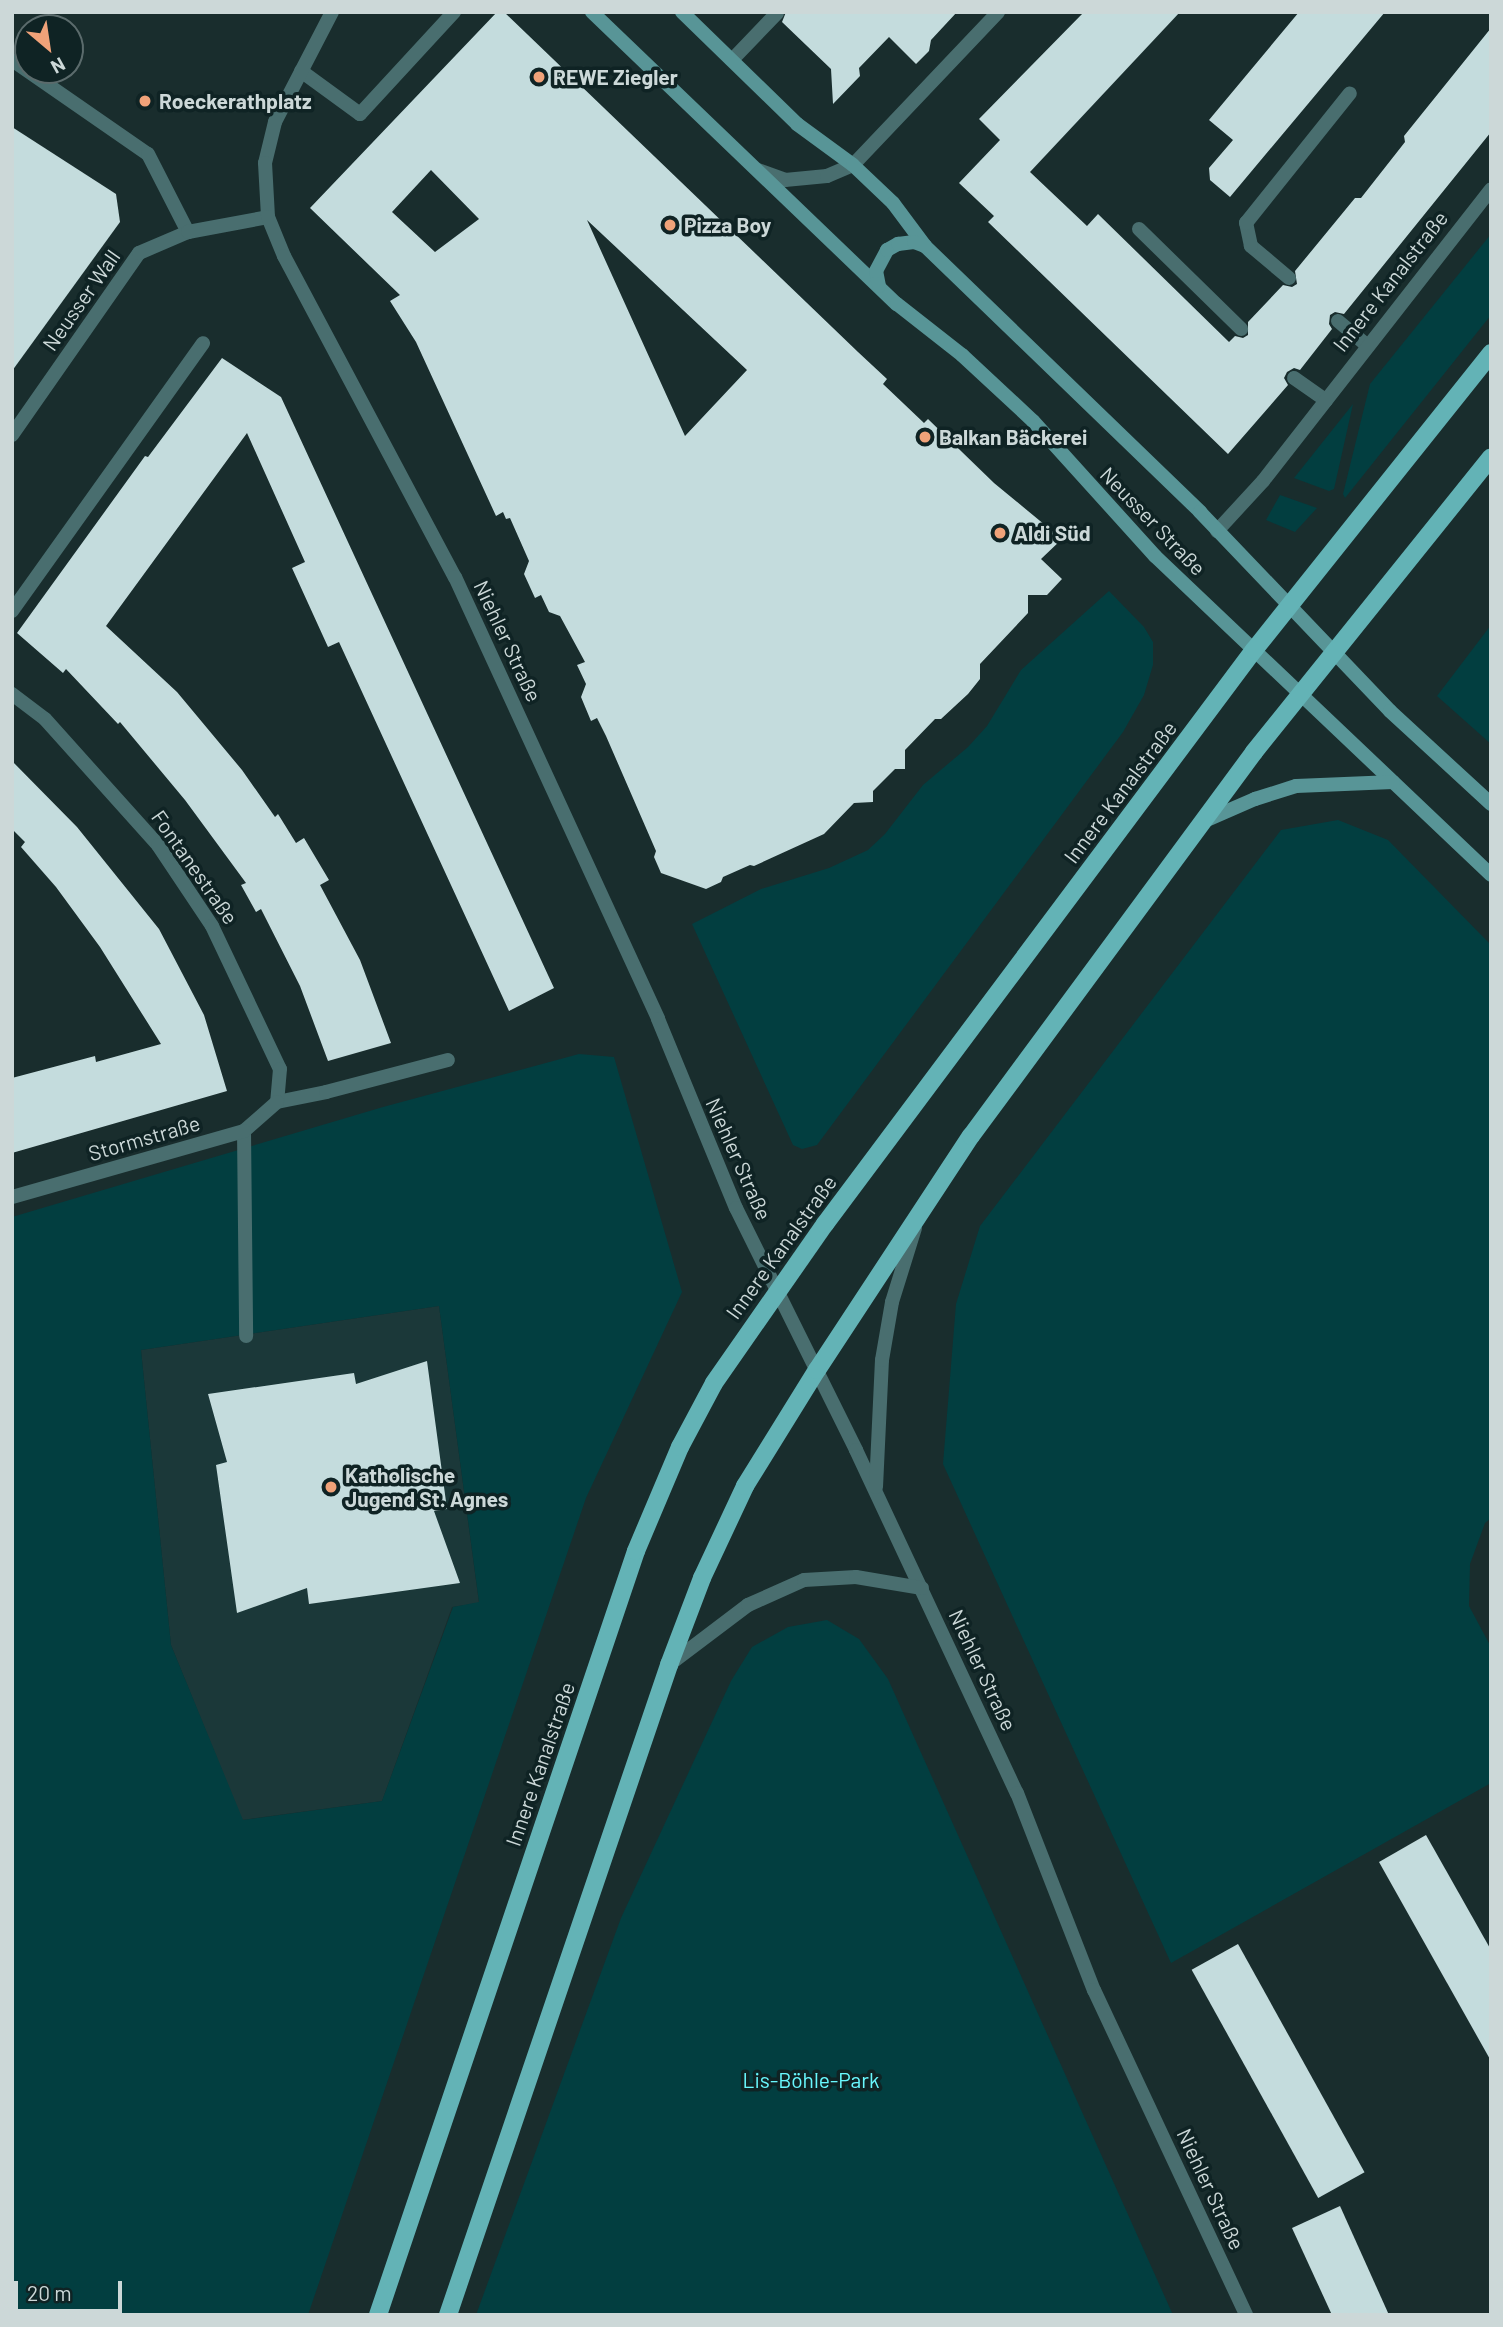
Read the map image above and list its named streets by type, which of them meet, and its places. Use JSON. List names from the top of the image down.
{
  "streets": {
    "main road": ["Innere Kanalstraße", "Neusser Straße"],
    "street": [
      "Neusser Wall",
      "Niehler Straße",
      "Fontanestraße",
      "Stormstraße"
    ]
  },
  "crossings": [
    ["Innere Kanalstraße", "Neusser Straße"],
    ["Innere Kanalstraße", "Niehler Straße"],
    ["Neusser Wall", "Niehler Straße"],
    ["Fontanestraße", "Stormstraße"]
  ],
  "parks": ["Lis-Böhle-Park"],
  "places": [
    "REWE Ziegler",
    "Roeckerathplatz",
    "Pizza Boy",
    "Balkan Bäckerei",
    "Aldi Süd",
    "Katholische Jugend St. Agnes"
  ],
  "scale_bar": "20 m",
  "north": "bottom right"
}
